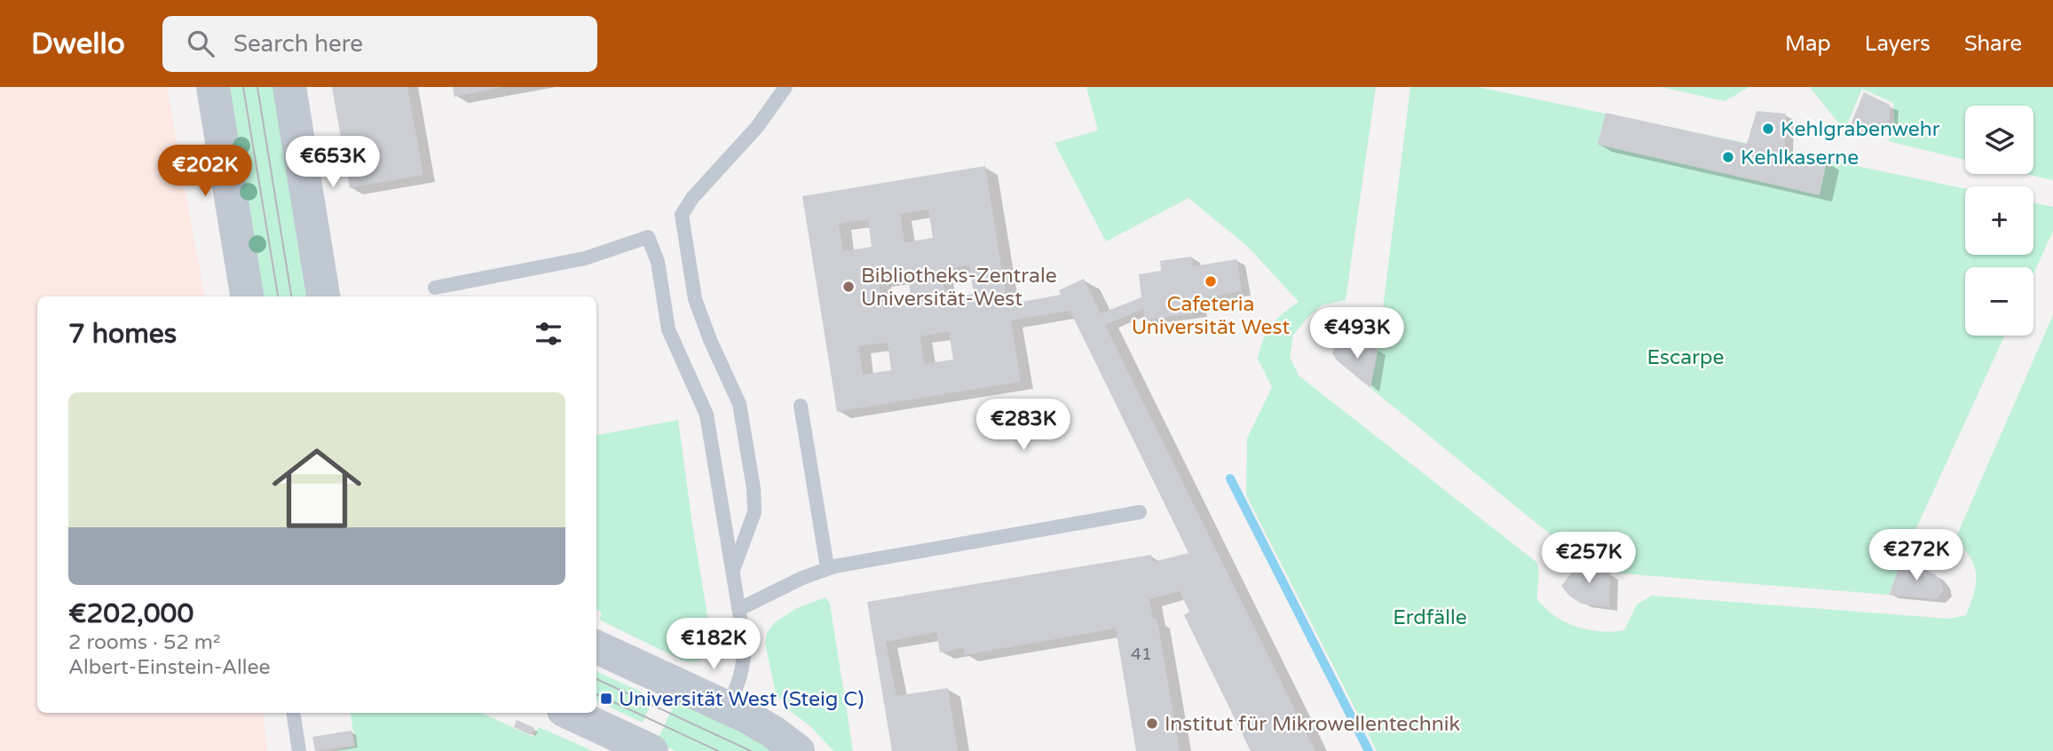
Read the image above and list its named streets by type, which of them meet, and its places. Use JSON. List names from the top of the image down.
{
  "parks": ["Escarpe", "Erdfälle"],
  "places": {
    "other": [
      "Kehlgrabenwehr",
      "Kehlkaserne",
      "Cafeteria Universität West",
      "Bibliotheks-Zentrale Universität-West",
      "Institut für Mikrowellentechnik"
    ],
    "transit": ["Universität West (Steig C)"]
  },
  "house_numbers": ["41"],
  "page": {
    "header": "Dwello",
    "search": "Search here",
    "nav": ["Map", "Layers", "Share"],
    "map_buttons": ["+", "−"],
    "price": [
      "€653K",
      "€202K",
      "€493K",
      "€283K",
      "€272K",
      "€257K",
      "€182K"
    ],
    "heading": "7 homes",
    "list": [
      {
        "name": "€202,000",
        "note": "2 rooms · 52 m² · Albert-Einstein-Allee"
      }
    ]
  }
}
